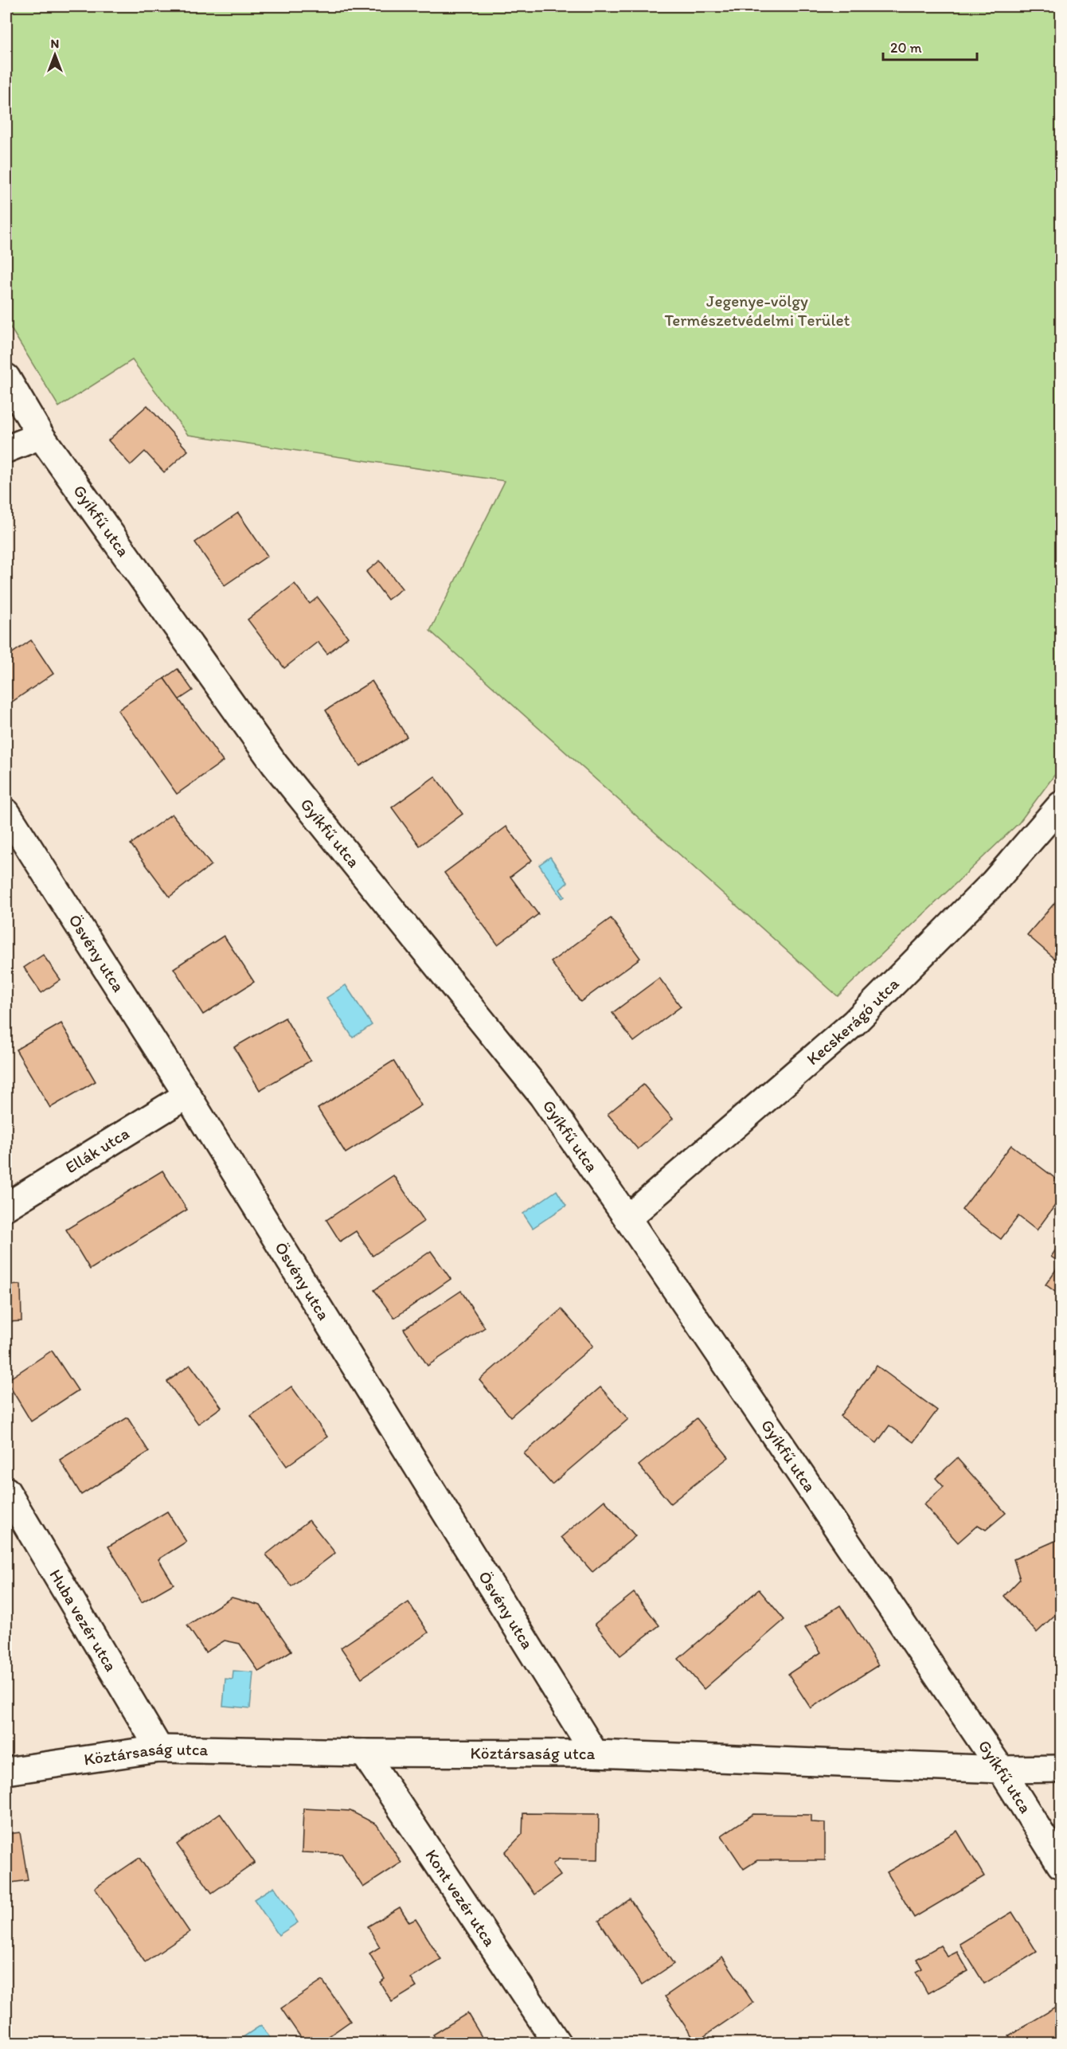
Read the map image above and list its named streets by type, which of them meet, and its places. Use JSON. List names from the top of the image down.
{
  "streets": {
    "street": [
      "Gyíkfű utca",
      "Ösvény utca",
      "Kecskerágó utca",
      "Ellák utca",
      "Huba vezér utca",
      "Köztársaság utca",
      "Kont vezér utca"
    ]
  },
  "crossings": [
    ["Gyíkfű utca", "Kecskerágó utca"],
    ["Gyíkfű utca", "Köztársaság utca"],
    ["Ösvény utca", "Ellák utca"],
    ["Ösvény utca", "Köztársaság utca"],
    ["Huba vezér utca", "Köztársaság utca"],
    ["Köztársaság utca", "Kont vezér utca"]
  ],
  "parks": ["Jegenye-völgy Természetvédelmi Terület"],
  "scale_bar": "20 m",
  "north": "top"
}
